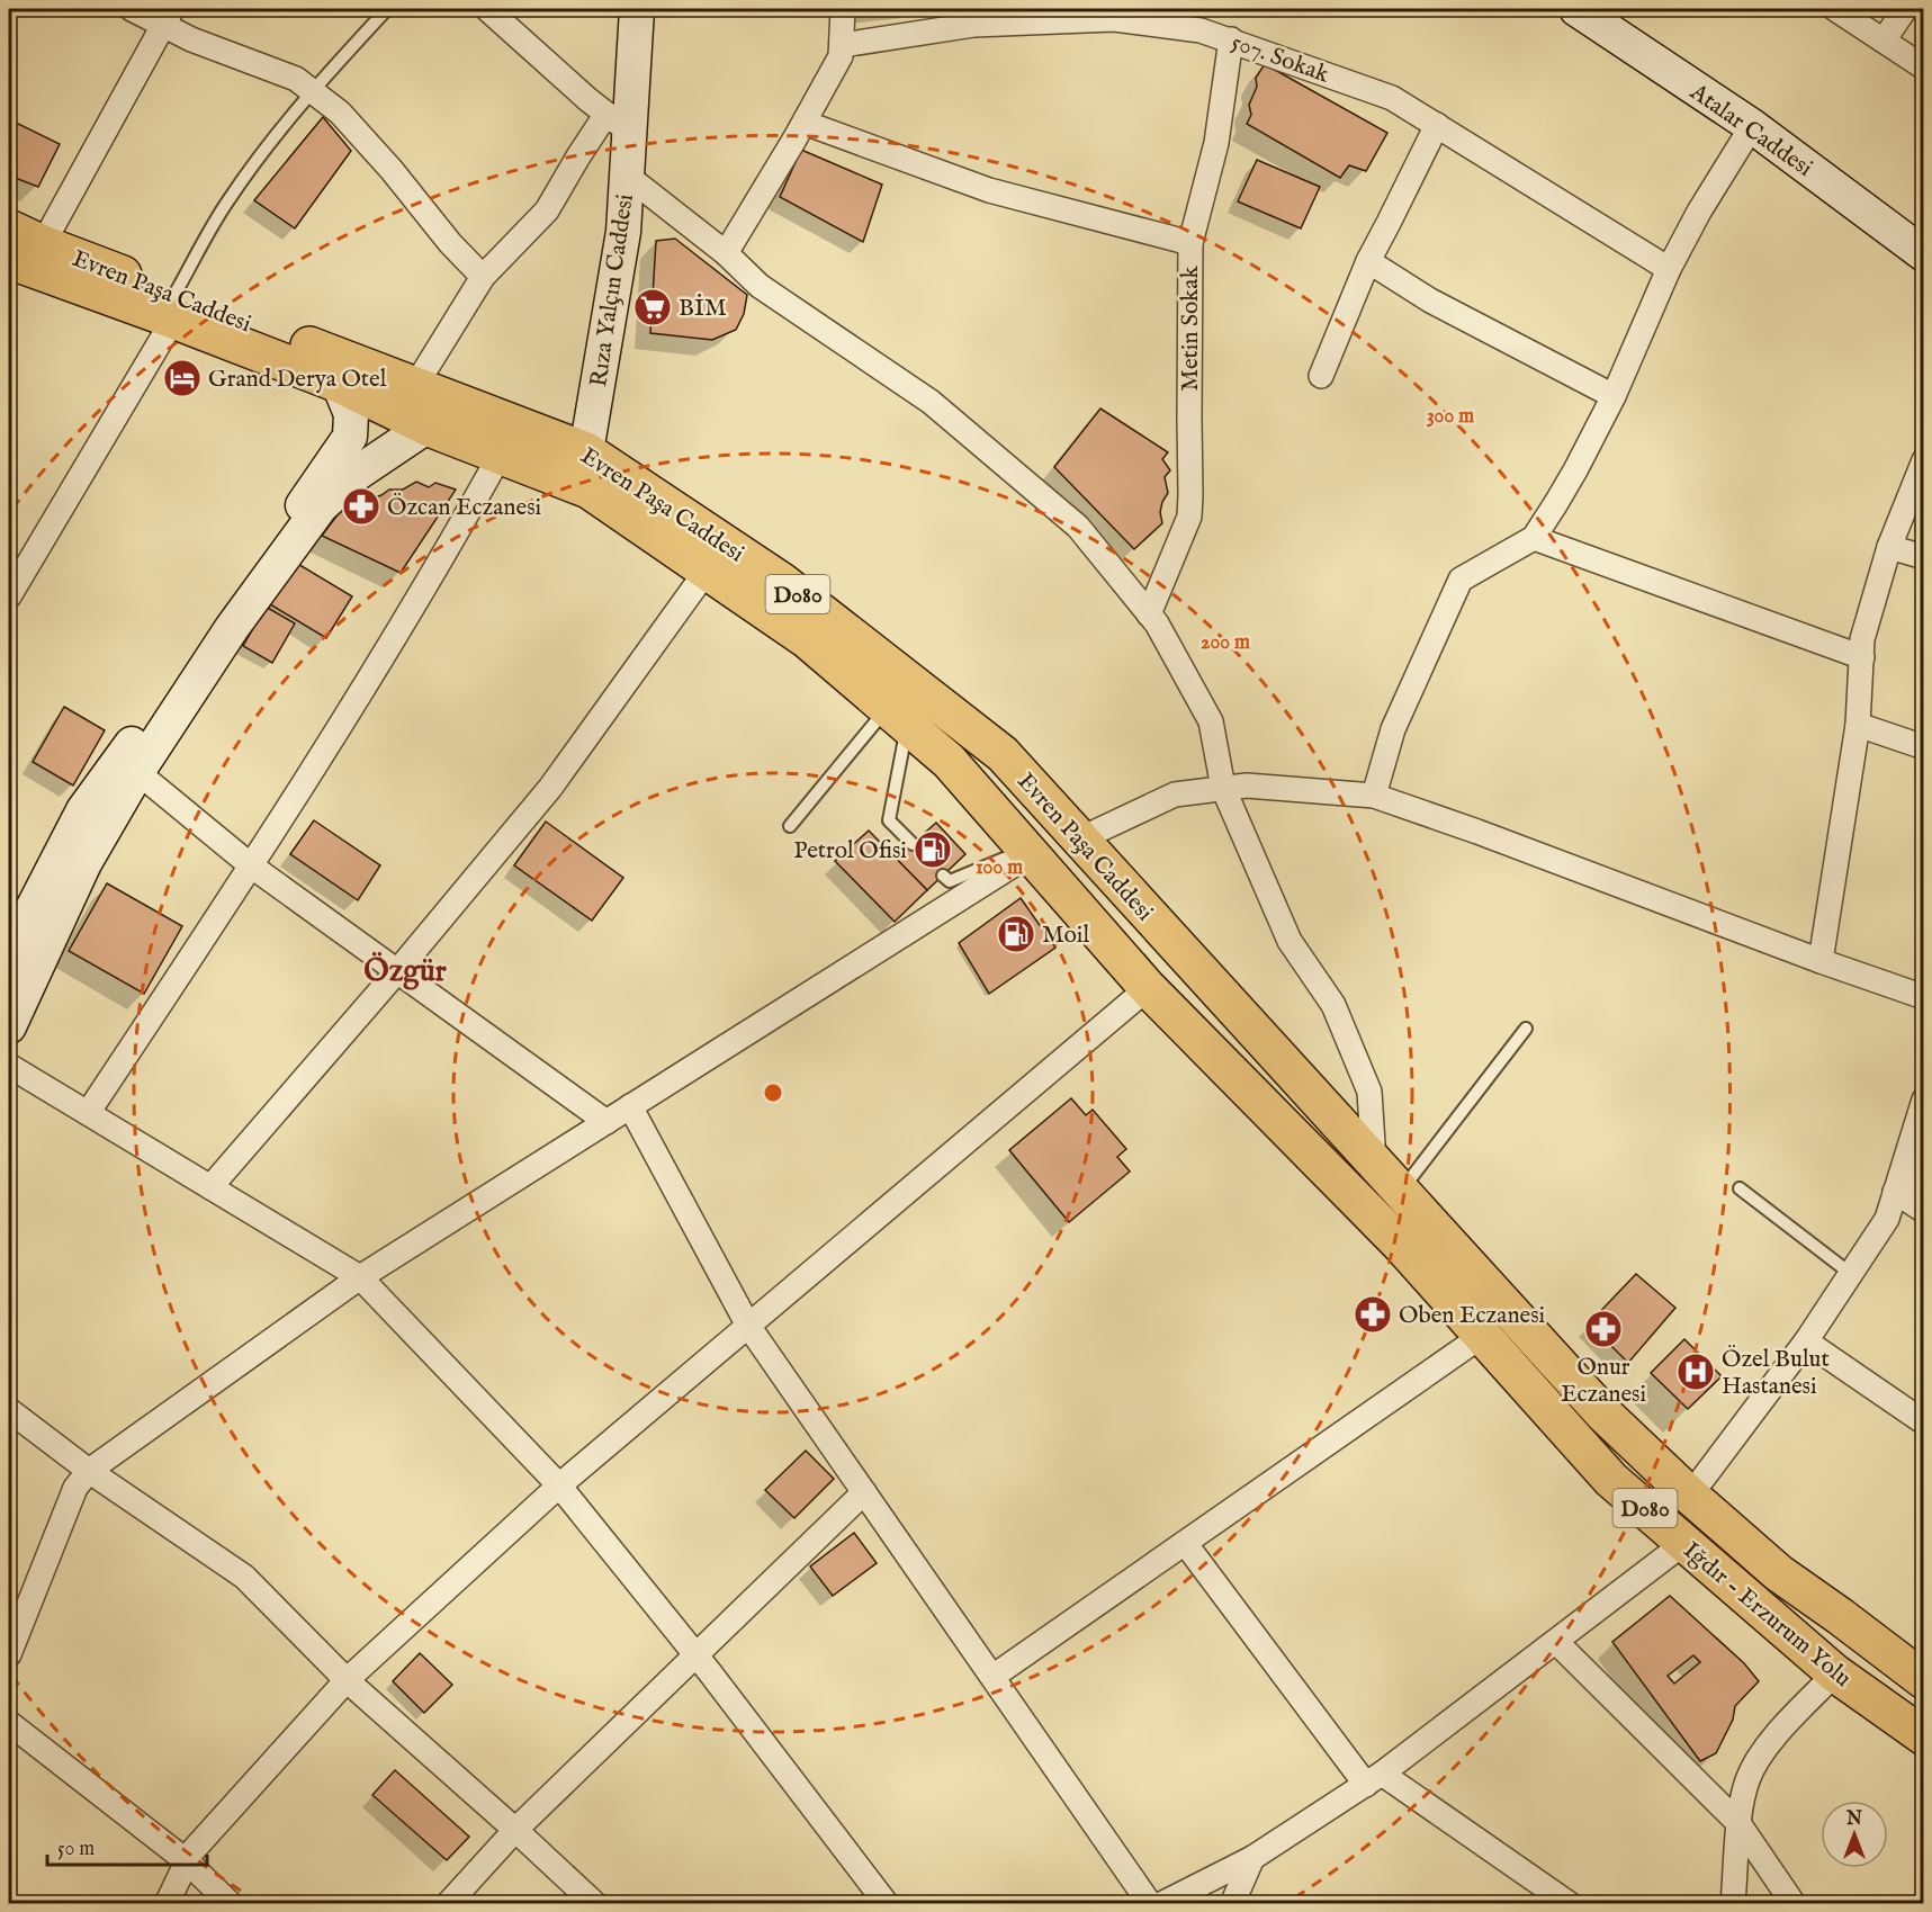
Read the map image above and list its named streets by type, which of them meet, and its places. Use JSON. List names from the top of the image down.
{
  "streets": {
    "highway": ["Evren Paşa Caddesi", "D080", "Iğdır - Erzurum Yolu"],
    "street": [
      "507. Sokak",
      "Atalar Caddesi",
      "Rıza Yalçın Caddesi",
      "Metin Sokak"
    ]
  },
  "crossings": [
    ["507. Sokak", "Metin Sokak"],
    ["Evren Paşa Caddesi", "Rıza Yalçın Caddesi"],
    ["Evren Paşa Caddesi", "Iğdır - Erzurum Yolu"]
  ],
  "districts": ["Özgür"],
  "places": {
    "supermarket": ["BİM"],
    "hotel": ["Grand Derya Otel"],
    "pharmacy": ["Özcan Eczanesi", "Oben Eczanesi", "Onur Eczanesi"],
    "fuel station": ["Petrol Ofisi", "Moil"],
    "hospital": ["Özel Bulut Hastanesi"]
  },
  "scale_bar": "50 m",
  "north": "top",
  "rings": ["300 m", "200 m", "100 m"]
}
